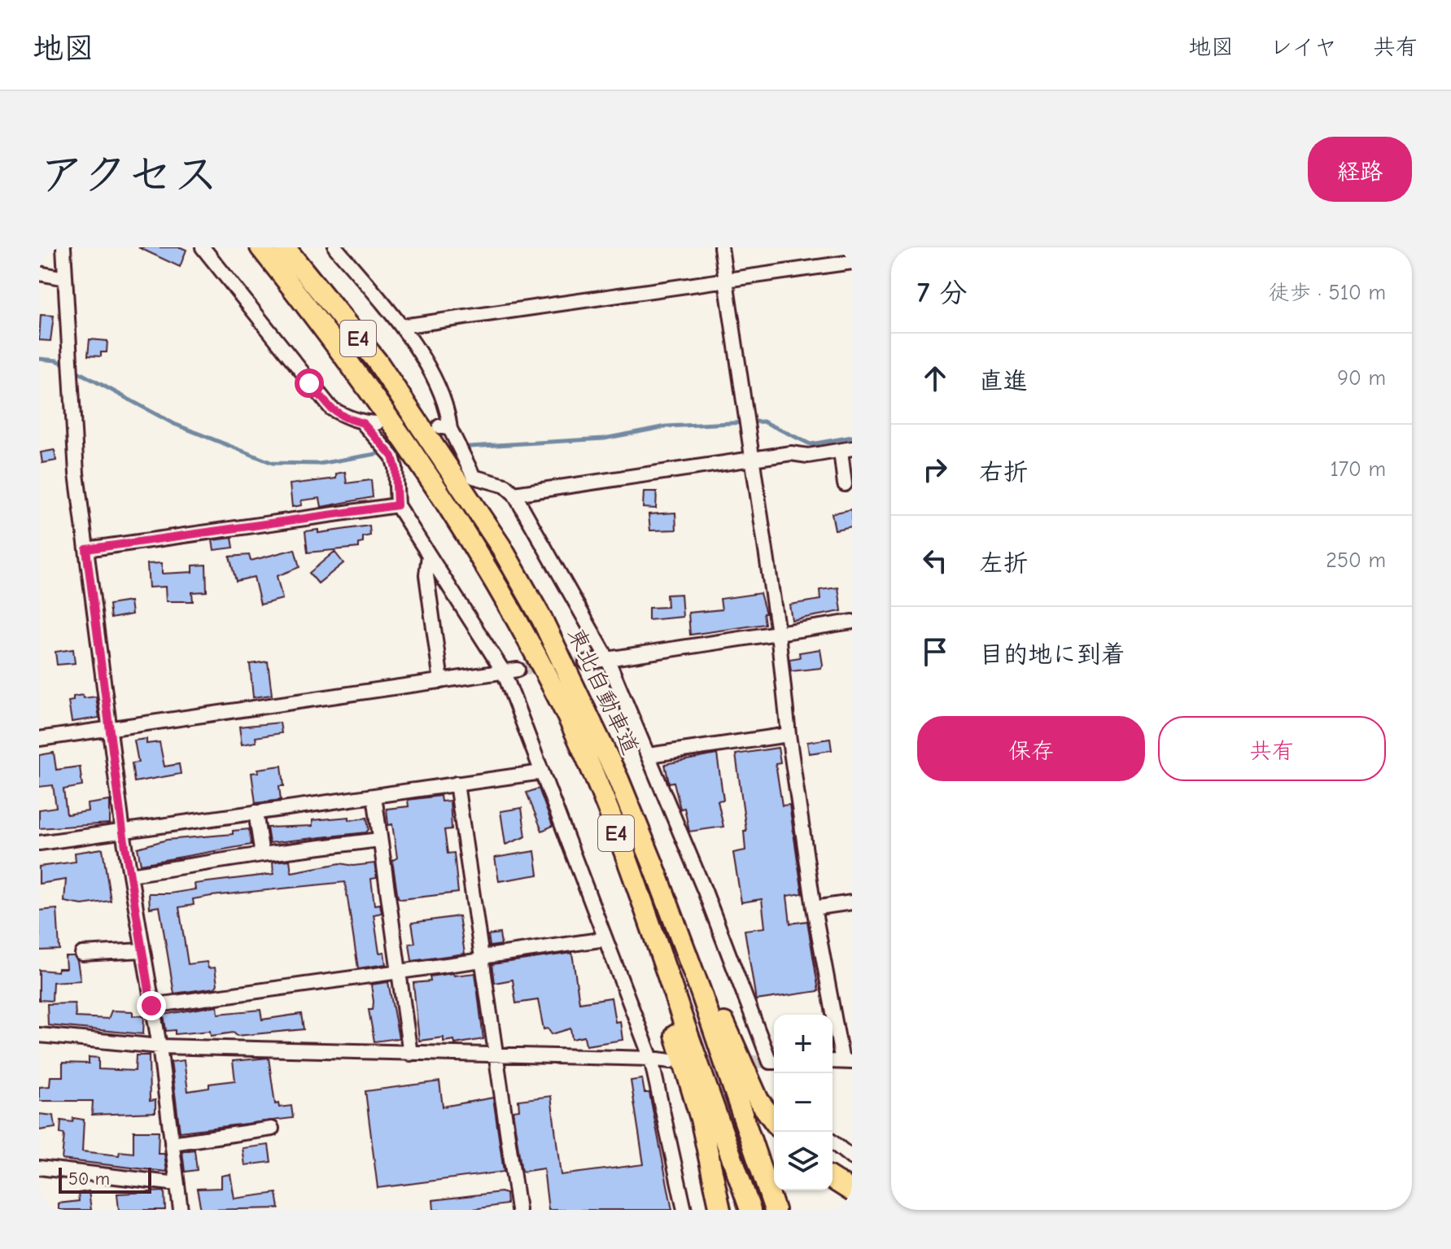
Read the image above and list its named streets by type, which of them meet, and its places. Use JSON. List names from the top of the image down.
{
  "streets": {
    "highway": ["E4", "東北自動車道"]
  },
  "scale_bar": "50 m",
  "page": {
    "header": "地図",
    "nav": ["地図", "レイヤ", "共有"],
    "title": "アクセス",
    "buttons": [
      "経路",
      ["保存", "共有"]
    ],
    "heading": ["7 分", "徒歩 · 510 m"],
    "list": [
      ["直進", "90 m"],
      ["右折", "170 m"],
      ["左折", "250 m"],
      "目的地に到着"
    ],
    "map_buttons": ["+", "−"],
    "scale": "50 m"
  }
}
